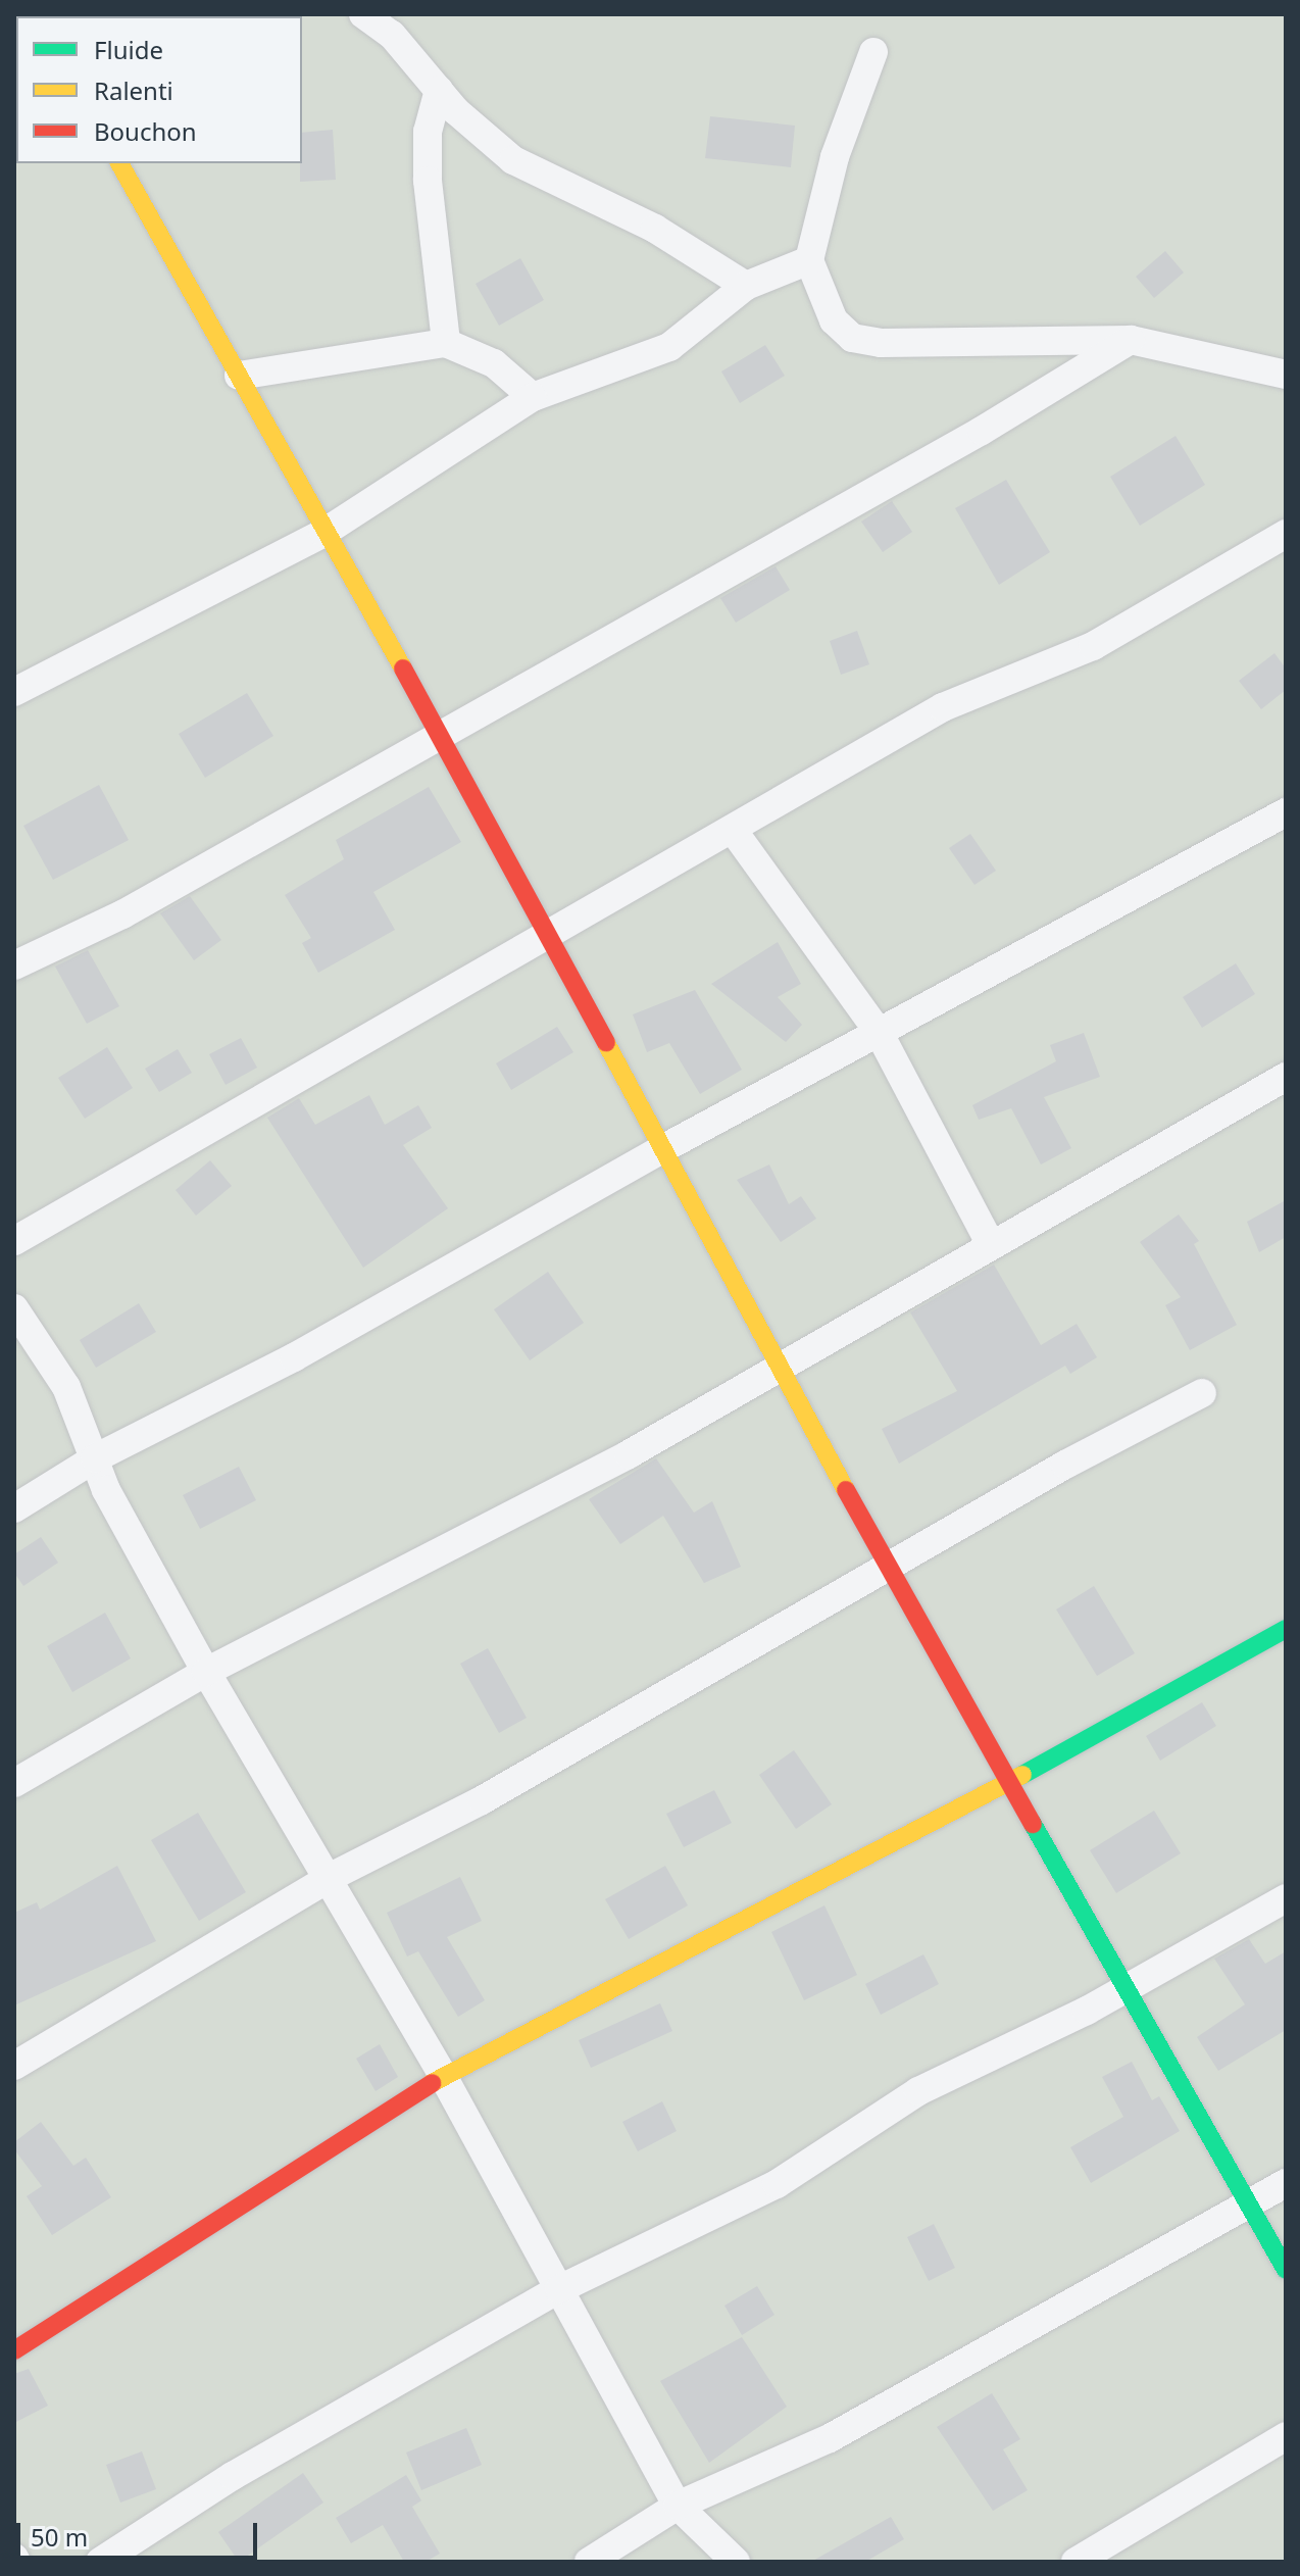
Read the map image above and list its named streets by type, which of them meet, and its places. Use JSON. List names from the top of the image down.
{
  "legend": ["Fluide", "Ralenti", "Bouchon"],
  "scale_bar": "50 m"
}
